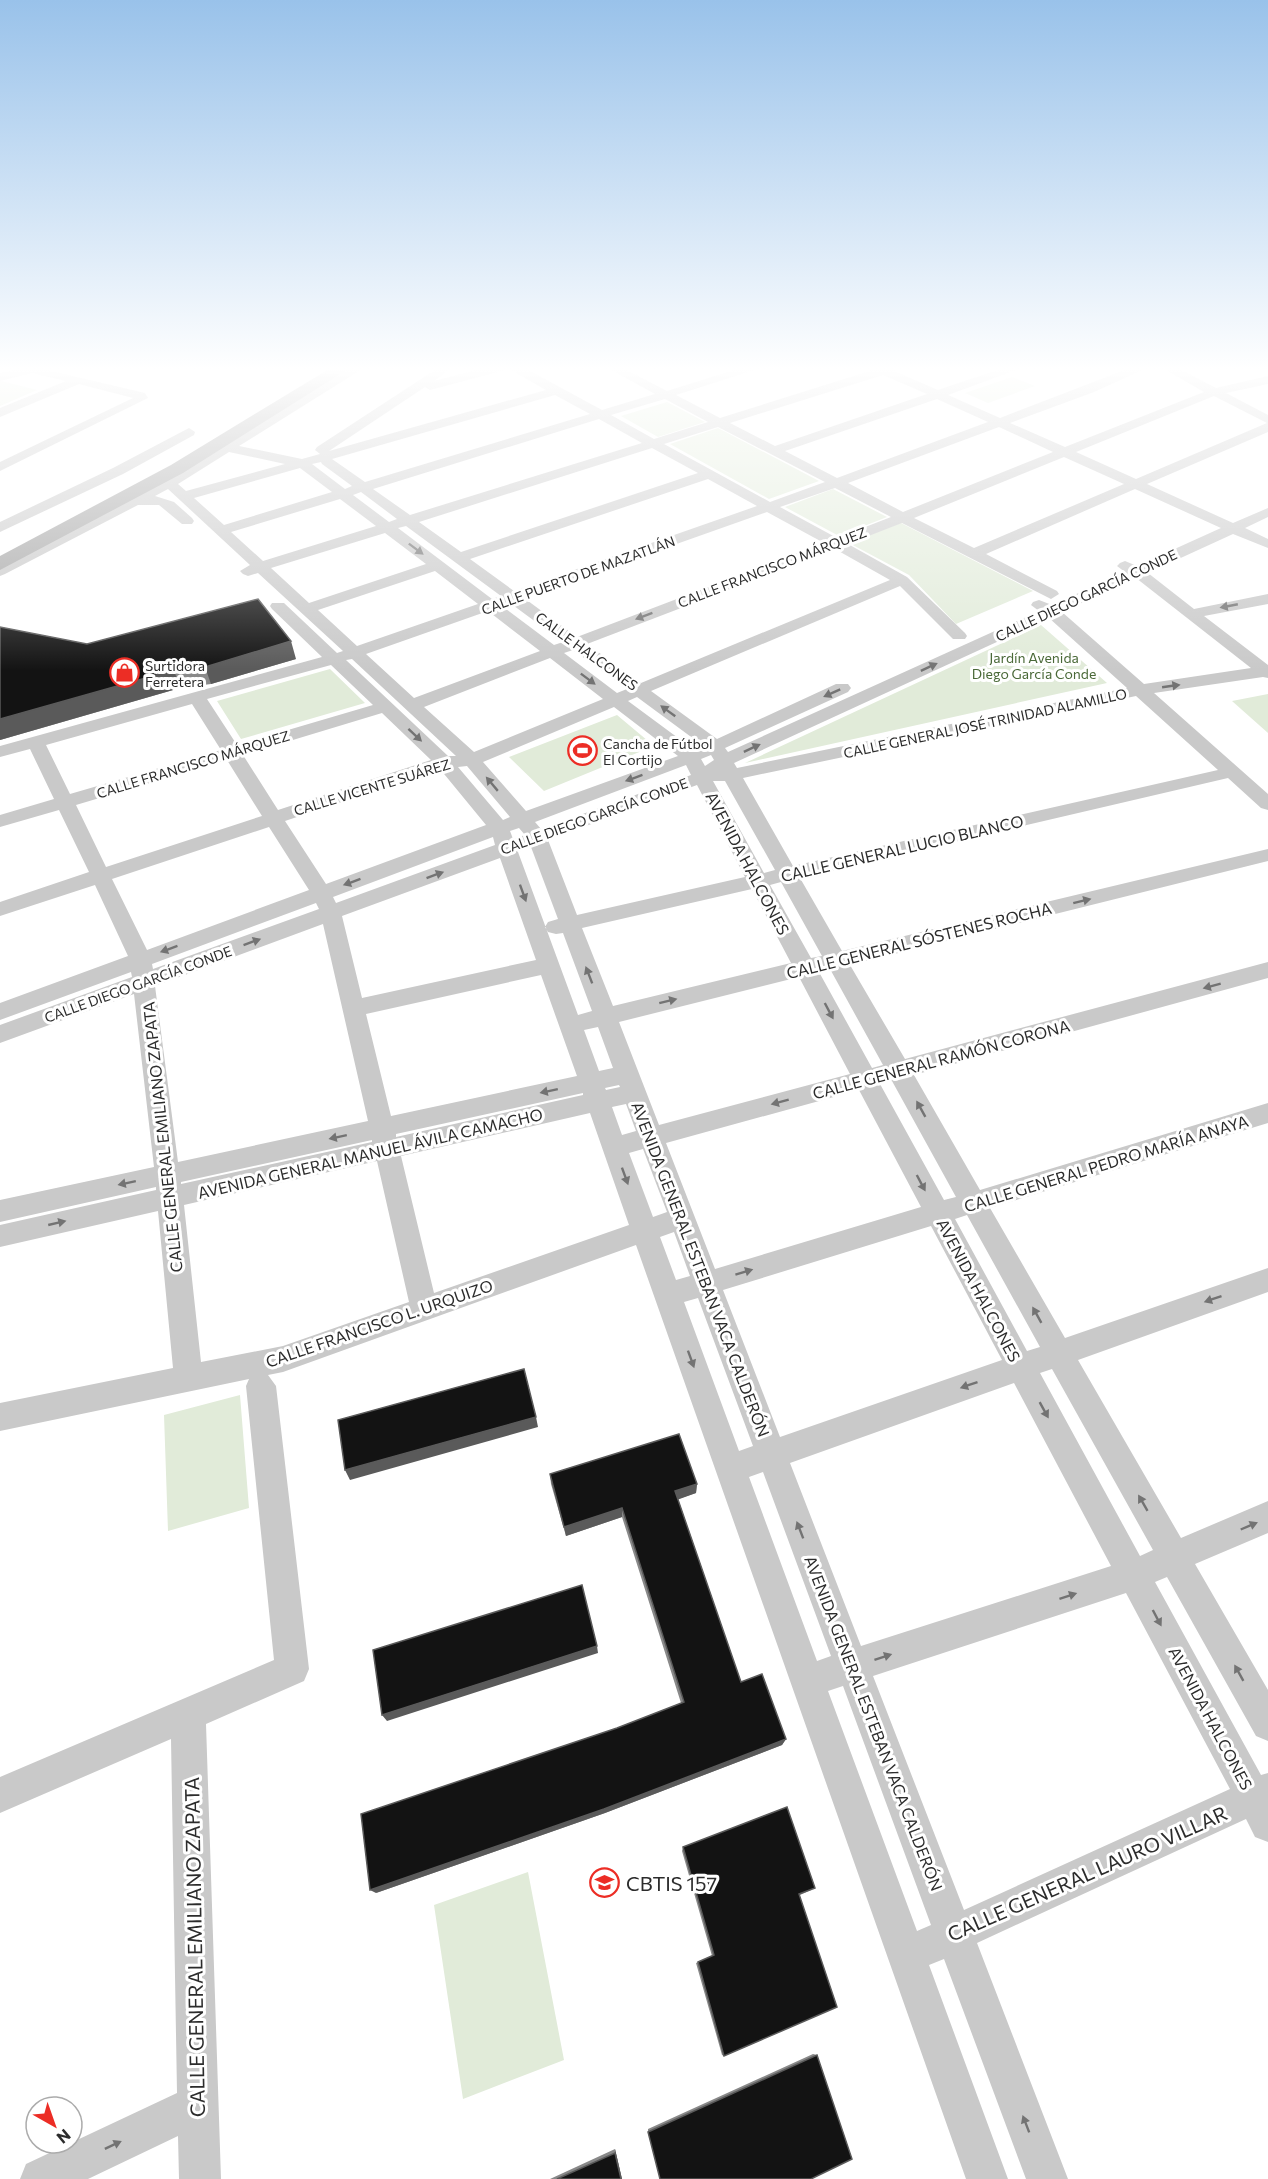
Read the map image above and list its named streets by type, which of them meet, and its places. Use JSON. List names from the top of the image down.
{
  "streets": {
    "street": [
      "CALLE FRANCISCO MÁRQUEZ",
      "CALLE PUERTO DE MAZATLÁN",
      "CALLE DIEGO GARCÍA CONDE",
      "CALLE HALCONES",
      "CALLE GENERAL JOSÉ TRINIDAD ALAMILLO",
      "CALLE VICENTE SUÁREZ",
      "CALLE GENERAL LUCIO BLANCO",
      "AVENIDA HALCONES",
      "CALLE GENERAL SÓSTENES ROCHA",
      "CALLE GENERAL RAMÓN CORONA",
      "CALLE GENERAL EMILIANO ZAPATA",
      "AVENIDA GENERAL MANUEL ÁVILA CAMACHO",
      "CALLE GENERAL PEDRO MARÍA ANAYA",
      "AVENIDA GENERAL ESTEBAN VACA CALDERÓN",
      "CALLE FRANCISCO L. URQUIZO",
      "CALLE GENERAL LAURO VILLAR"
    ]
  },
  "crossings": [
    ["CALLE FRANCISCO MÁRQUEZ", "CALLE HALCONES"],
    ["CALLE FRANCISCO MÁRQUEZ", "CALLE GENERAL EMILIANO ZAPATA"],
    ["CALLE FRANCISCO MÁRQUEZ", "AVENIDA GENERAL ESTEBAN VACA CALDERÓN"],
    ["CALLE PUERTO DE MAZATLÁN", "CALLE HALCONES"],
    ["CALLE PUERTO DE MAZATLÁN", "CALLE GENERAL EMILIANO ZAPATA"],
    ["CALLE PUERTO DE MAZATLÁN", "AVENIDA GENERAL ESTEBAN VACA CALDERÓN"],
    ["CALLE DIEGO GARCÍA CONDE", "CALLE HALCONES"],
    ["CALLE DIEGO GARCÍA CONDE", "CALLE GENERAL JOSÉ TRINIDAD ALAMILLO"],
    ["CALLE DIEGO GARCÍA CONDE", "AVENIDA HALCONES"],
    ["CALLE DIEGO GARCÍA CONDE", "CALLE GENERAL EMILIANO ZAPATA"],
    ["CALLE DIEGO GARCÍA CONDE", "AVENIDA GENERAL ESTEBAN VACA CALDERÓN"],
    ["CALLE HALCONES", "CALLE GENERAL JOSÉ TRINIDAD ALAMILLO"],
    ["CALLE HALCONES", "CALLE VICENTE SUÁREZ"],
    ["CALLE HALCONES", "AVENIDA HALCONES"],
    ["CALLE GENERAL JOSÉ TRINIDAD ALAMILLO", "AVENIDA HALCONES"],
    ["CALLE VICENTE SUÁREZ", "CALLE GENERAL EMILIANO ZAPATA"],
    ["CALLE VICENTE SUÁREZ", "AVENIDA GENERAL ESTEBAN VACA CALDERÓN"],
    ["CALLE GENERAL LUCIO BLANCO", "AVENIDA HALCONES"],
    ["CALLE GENERAL LUCIO BLANCO", "AVENIDA GENERAL ESTEBAN VACA CALDERÓN"],
    ["AVENIDA HALCONES", "CALLE GENERAL SÓSTENES ROCHA"],
    ["AVENIDA HALCONES", "CALLE GENERAL RAMÓN CORONA"],
    ["AVENIDA HALCONES", "CALLE GENERAL PEDRO MARÍA ANAYA"],
    ["AVENIDA HALCONES", "CALLE GENERAL LAURO VILLAR"],
    ["CALLE GENERAL SÓSTENES ROCHA", "AVENIDA GENERAL ESTEBAN VACA CALDERÓN"],
    ["CALLE GENERAL RAMÓN CORONA", "AVENIDA GENERAL ESTEBAN VACA CALDERÓN"],
    ["CALLE GENERAL EMILIANO ZAPATA", "AVENIDA GENERAL MANUEL ÁVILA CAMACHO"],
    ["CALLE GENERAL EMILIANO ZAPATA", "CALLE FRANCISCO L. URQUIZO"],
    ["AVENIDA GENERAL MANUEL ÁVILA CAMACHO", "AVENIDA GENERAL ESTEBAN VACA CALDERÓN"],
    ["CALLE GENERAL PEDRO MARÍA ANAYA", "AVENIDA GENERAL ESTEBAN VACA CALDERÓN"],
    ["AVENIDA GENERAL ESTEBAN VACA CALDERÓN", "CALLE FRANCISCO L. URQUIZO"],
    ["AVENIDA GENERAL ESTEBAN VACA CALDERÓN", "CALLE GENERAL LAURO VILLAR"]
  ],
  "one_way": ["CALLE GENERAL SÓSTENES ROCHA", "CALLE GENERAL RAMÓN CORONA"],
  "parks": ["Jardín Avenida Diego García Conde"],
  "places": {
    "shop": ["Surtidora Ferretera"],
    "sports": ["Cancha de Fútbol El Cortijo"],
    "school or university": ["CBTIS 157"]
  },
  "north": "bottom right"
}
